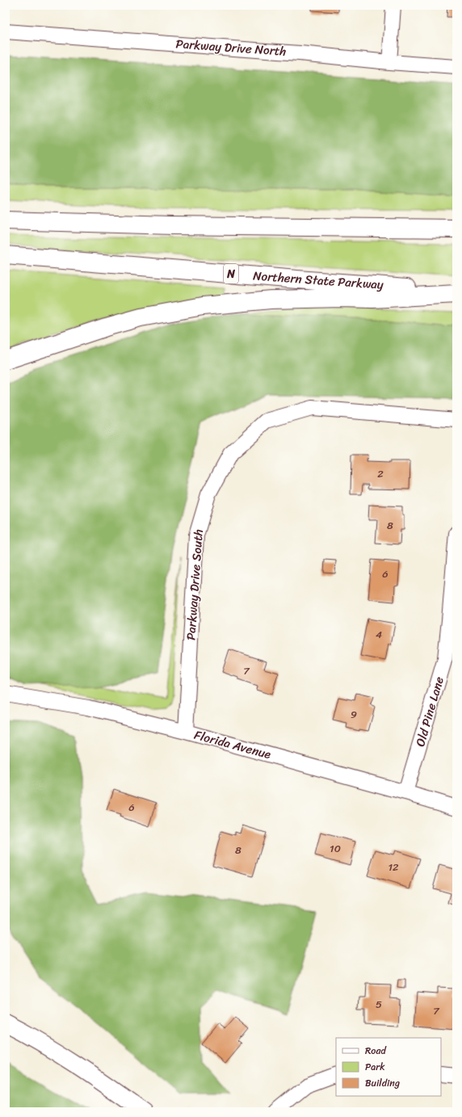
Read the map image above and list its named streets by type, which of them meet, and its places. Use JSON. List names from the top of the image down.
{
  "streets": {
    "main road": ["N", "Northern State Parkway"],
    "street": [
      "Parkway Drive North",
      "Parkway Drive South",
      "Old Pine Lane",
      "Florida Avenue"
    ]
  },
  "crossings": [
    ["Parkway Drive South", "Florida Avenue"],
    ["Old Pine Lane", "Florida Avenue"]
  ],
  "house_numbers": [
    "2",
    "8",
    "6",
    "4",
    "7",
    "9",
    "6",
    "10",
    "8",
    "12",
    "5",
    "7"
  ],
  "legend": ["Road", "Park", "Building"]
}
